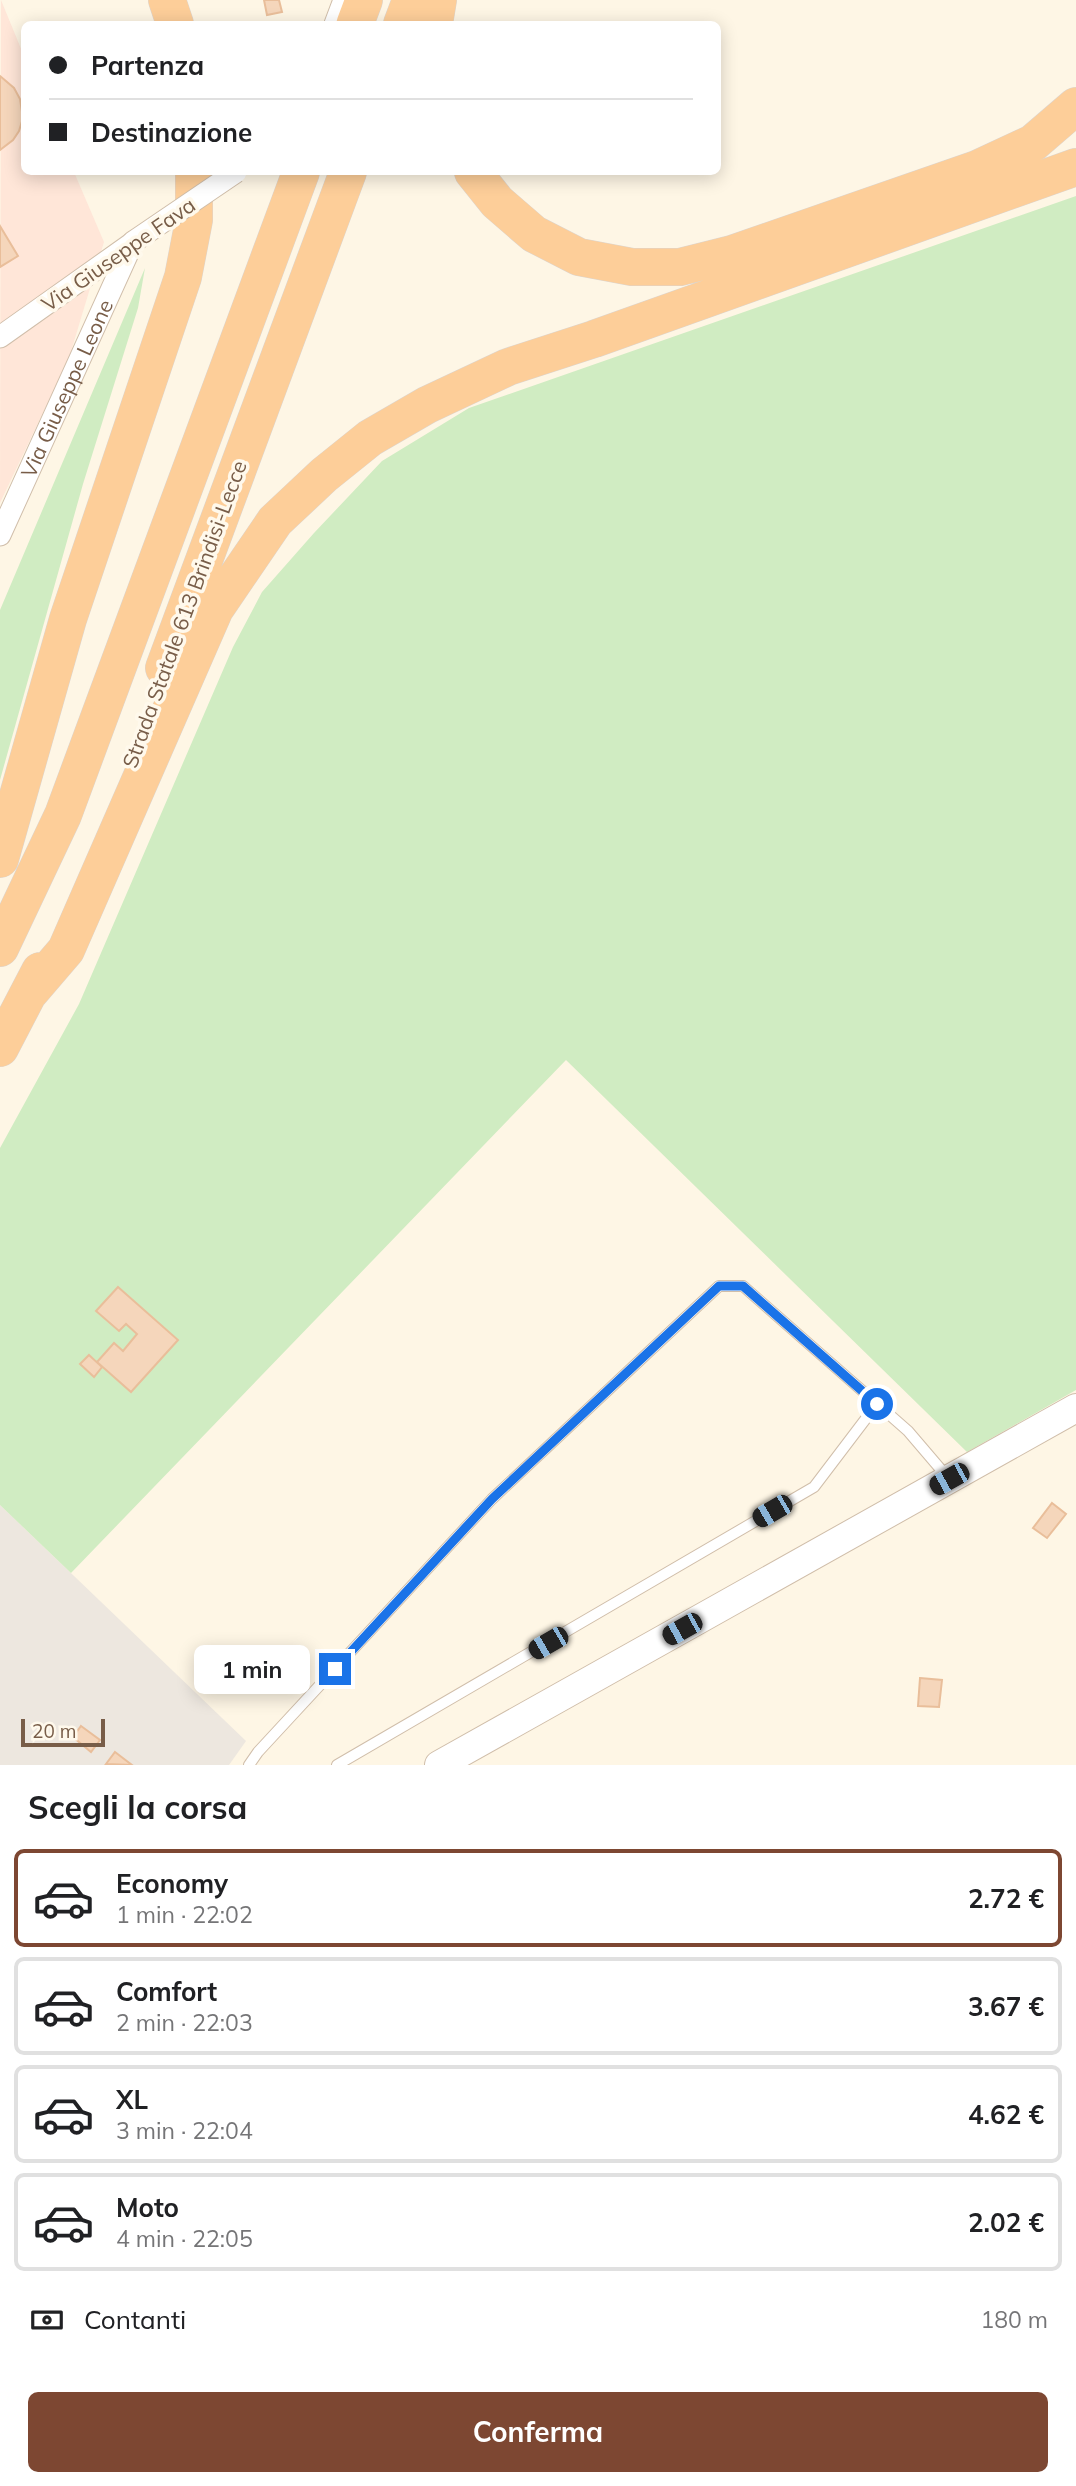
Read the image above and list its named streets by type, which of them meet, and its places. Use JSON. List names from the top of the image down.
{
  "streets": {
    "highway": ["Strada Statale 613 Brindisi-Lecce"],
    "street": ["Via Giuseppe Fava", "Via Giuseppe Leone"]
  },
  "crossings": [
    ["Via Giuseppe Fava", "Via Giuseppe Leone"]
  ],
  "scale_bar": "20 m",
  "page": {
    "banner": ["Partenza", "Destinazione"],
    "bubble": "1 min",
    "scale": "20 m",
    "heading": "Scegli la corsa",
    "list": [
      {
        "name": "Economy",
        "note": "1 min · 22:02",
        "value": "2.72 €"
      },
      {
        "name": "Comfort",
        "note": "2 min · 22:03",
        "value": "3.67 €"
      },
      {
        "name": "XL",
        "note": "3 min · 22:04",
        "value": "4.62 €"
      },
      {
        "name": "Moto",
        "note": "4 min · 22:05",
        "value": "2.02 €"
      }
    ],
    "pay": ["Contanti", "180 m"],
    "buttons": "Conferma"
  }
}
